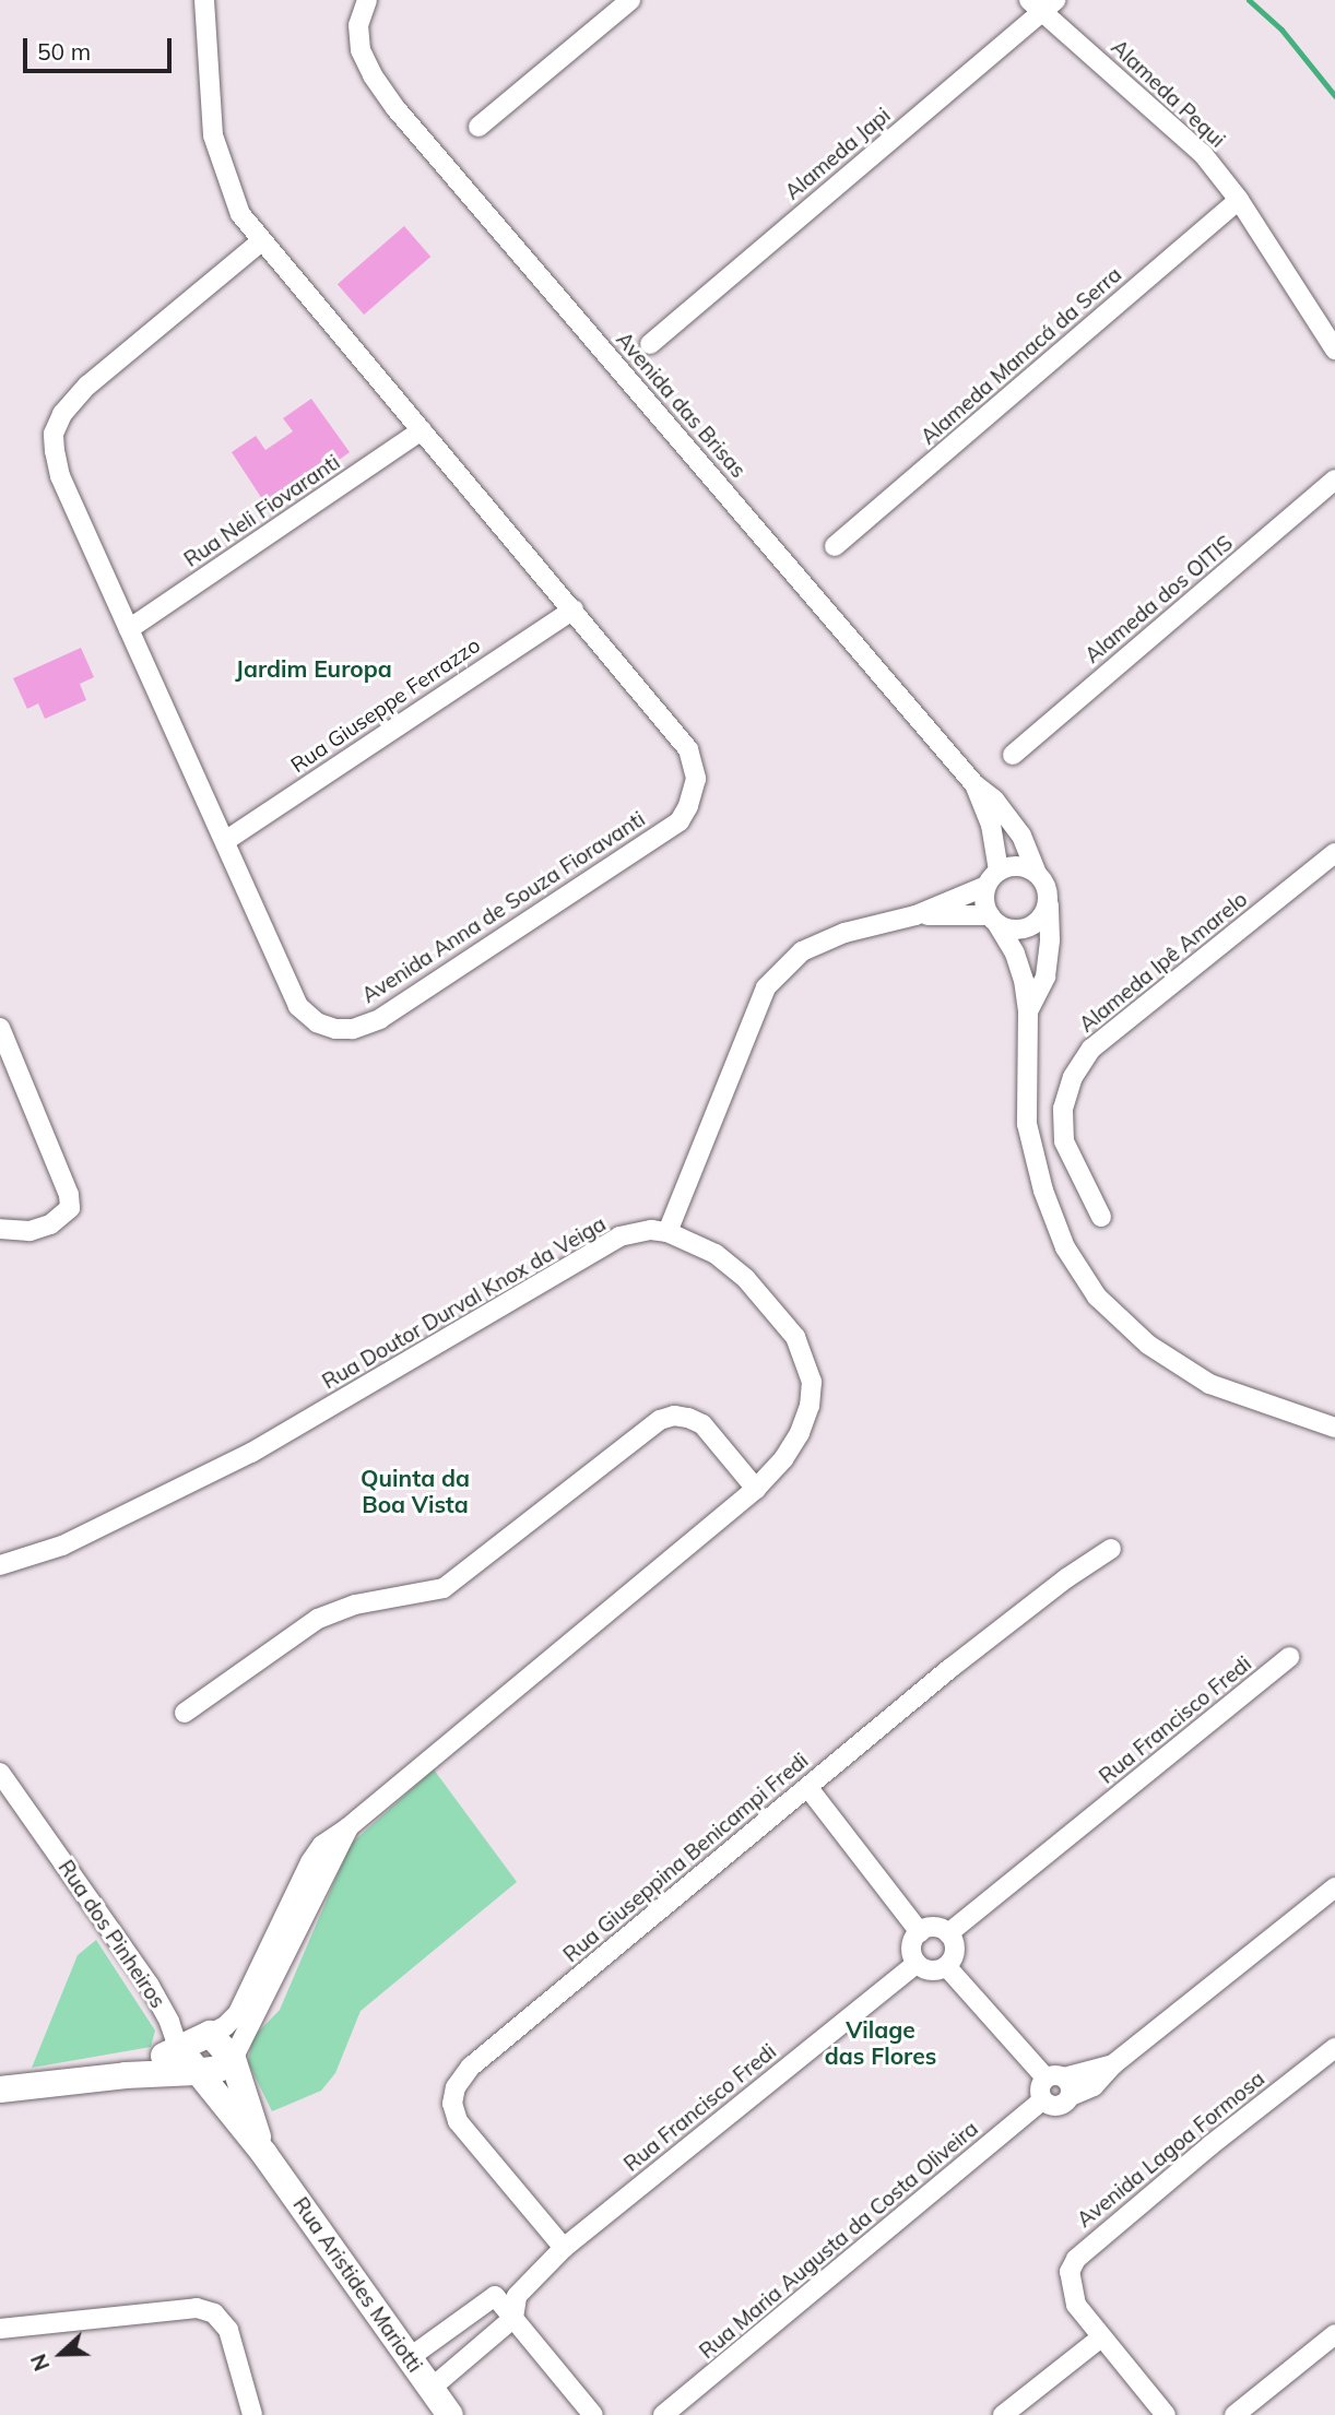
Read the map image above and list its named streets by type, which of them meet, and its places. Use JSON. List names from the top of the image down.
{
  "streets": {
    "street": [
      "Alameda Pequi",
      "Alameda Japi",
      "Alameda Manacá da Serra",
      "Avenida das Brisas",
      "Rua Neli Fiovaranti",
      "Alameda dos OITIS",
      "Rua Giuseppe Ferrazzo",
      "Avenida Anna de Souza Fioravanti",
      "Alameda Ipê Amarelo",
      "Rua Doutor Durval Knox da Veiga",
      "Rua Francisco Fredi",
      "Rua Giuseppina Benicampi Fredi",
      "Rua dos Pinheiros",
      "Avenida Lagoa Formosa",
      "Rua Maria Augusta da Costa Oliveira",
      "Rua Aristides Mariotti"
    ]
  },
  "crossings": [
    ["Alameda Pequi", "Alameda Japi"],
    ["Alameda Pequi", "Alameda Manacá da Serra"],
    ["Rua Neli Fiovaranti", "Avenida Anna de Souza Fioravanti"],
    ["Rua Giuseppe Ferrazzo", "Avenida Anna de Souza Fioravanti"],
    ["Rua Doutor Durval Knox da Veiga", "Rua Aristides Mariotti"],
    ["Rua Francisco Fredi", "Rua Giuseppina Benicampi Fredi"],
    ["Rua dos Pinheiros", "Rua Aristides Mariotti"]
  ],
  "districts": ["Jardim Europa", "Quinta da Boa Vista", "Vilage das Flores"],
  "scale_bar": "50 m",
  "north": "left"
}
